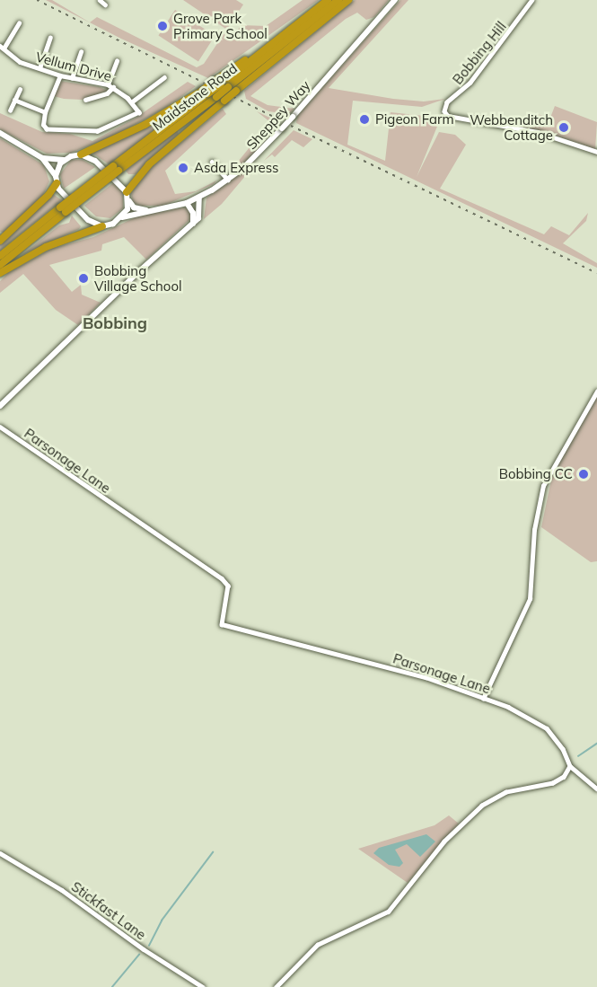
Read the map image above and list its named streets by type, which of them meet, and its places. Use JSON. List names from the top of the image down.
{
  "streets": {
    "highway": ["Maidstone Road"],
    "street": [
      "Bobbing Hill",
      "Vellum Drive",
      "Sheppey Way",
      "Parsonage Lane",
      "Stickfast Lane"
    ]
  },
  "districts": ["Bobbing"],
  "places": [
    "Grove Park Primary School",
    "Pigeon Farm",
    "Webbenditch Cottage",
    "Asda Express",
    "Bobbing Village School",
    "Bobbing CC"
  ]
}
